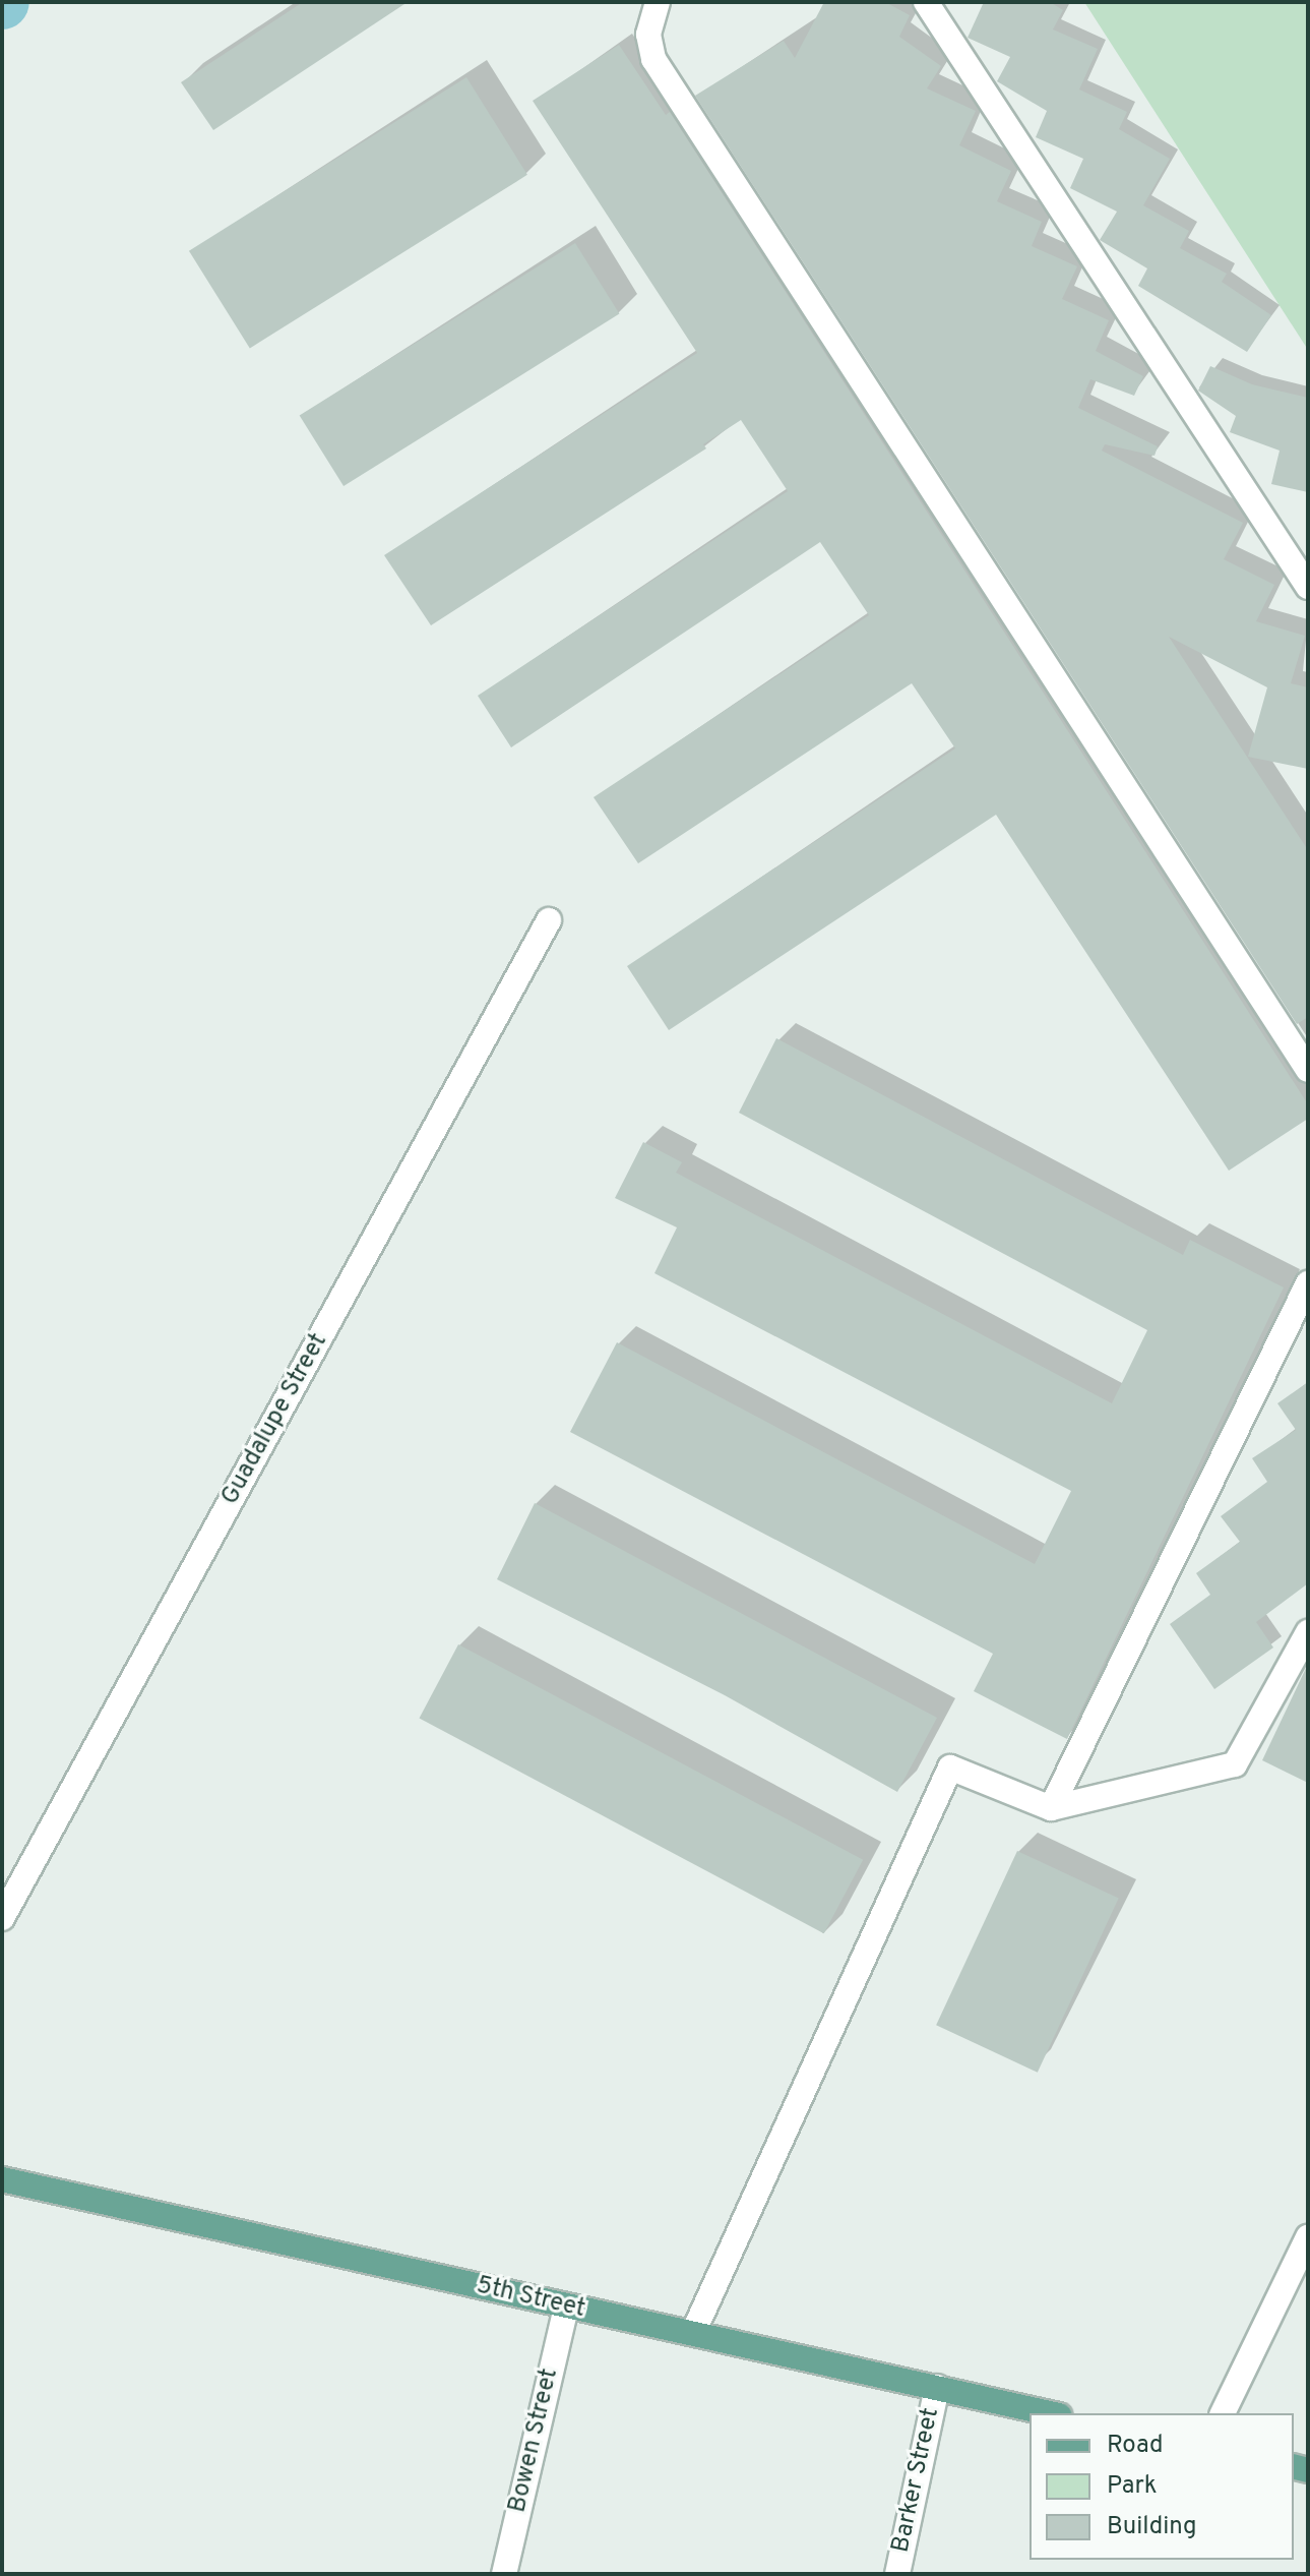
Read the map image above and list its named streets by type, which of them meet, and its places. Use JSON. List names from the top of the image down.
{
  "streets": {
    "main road": ["5th Street"],
    "street": ["Guadalupe Street", "Bowen Street", "Barker Street"]
  },
  "crossings": [
    ["5th Street", "Bowen Street"],
    ["5th Street", "Barker Street"]
  ],
  "legend": ["Road", "Park", "Building"]
}
